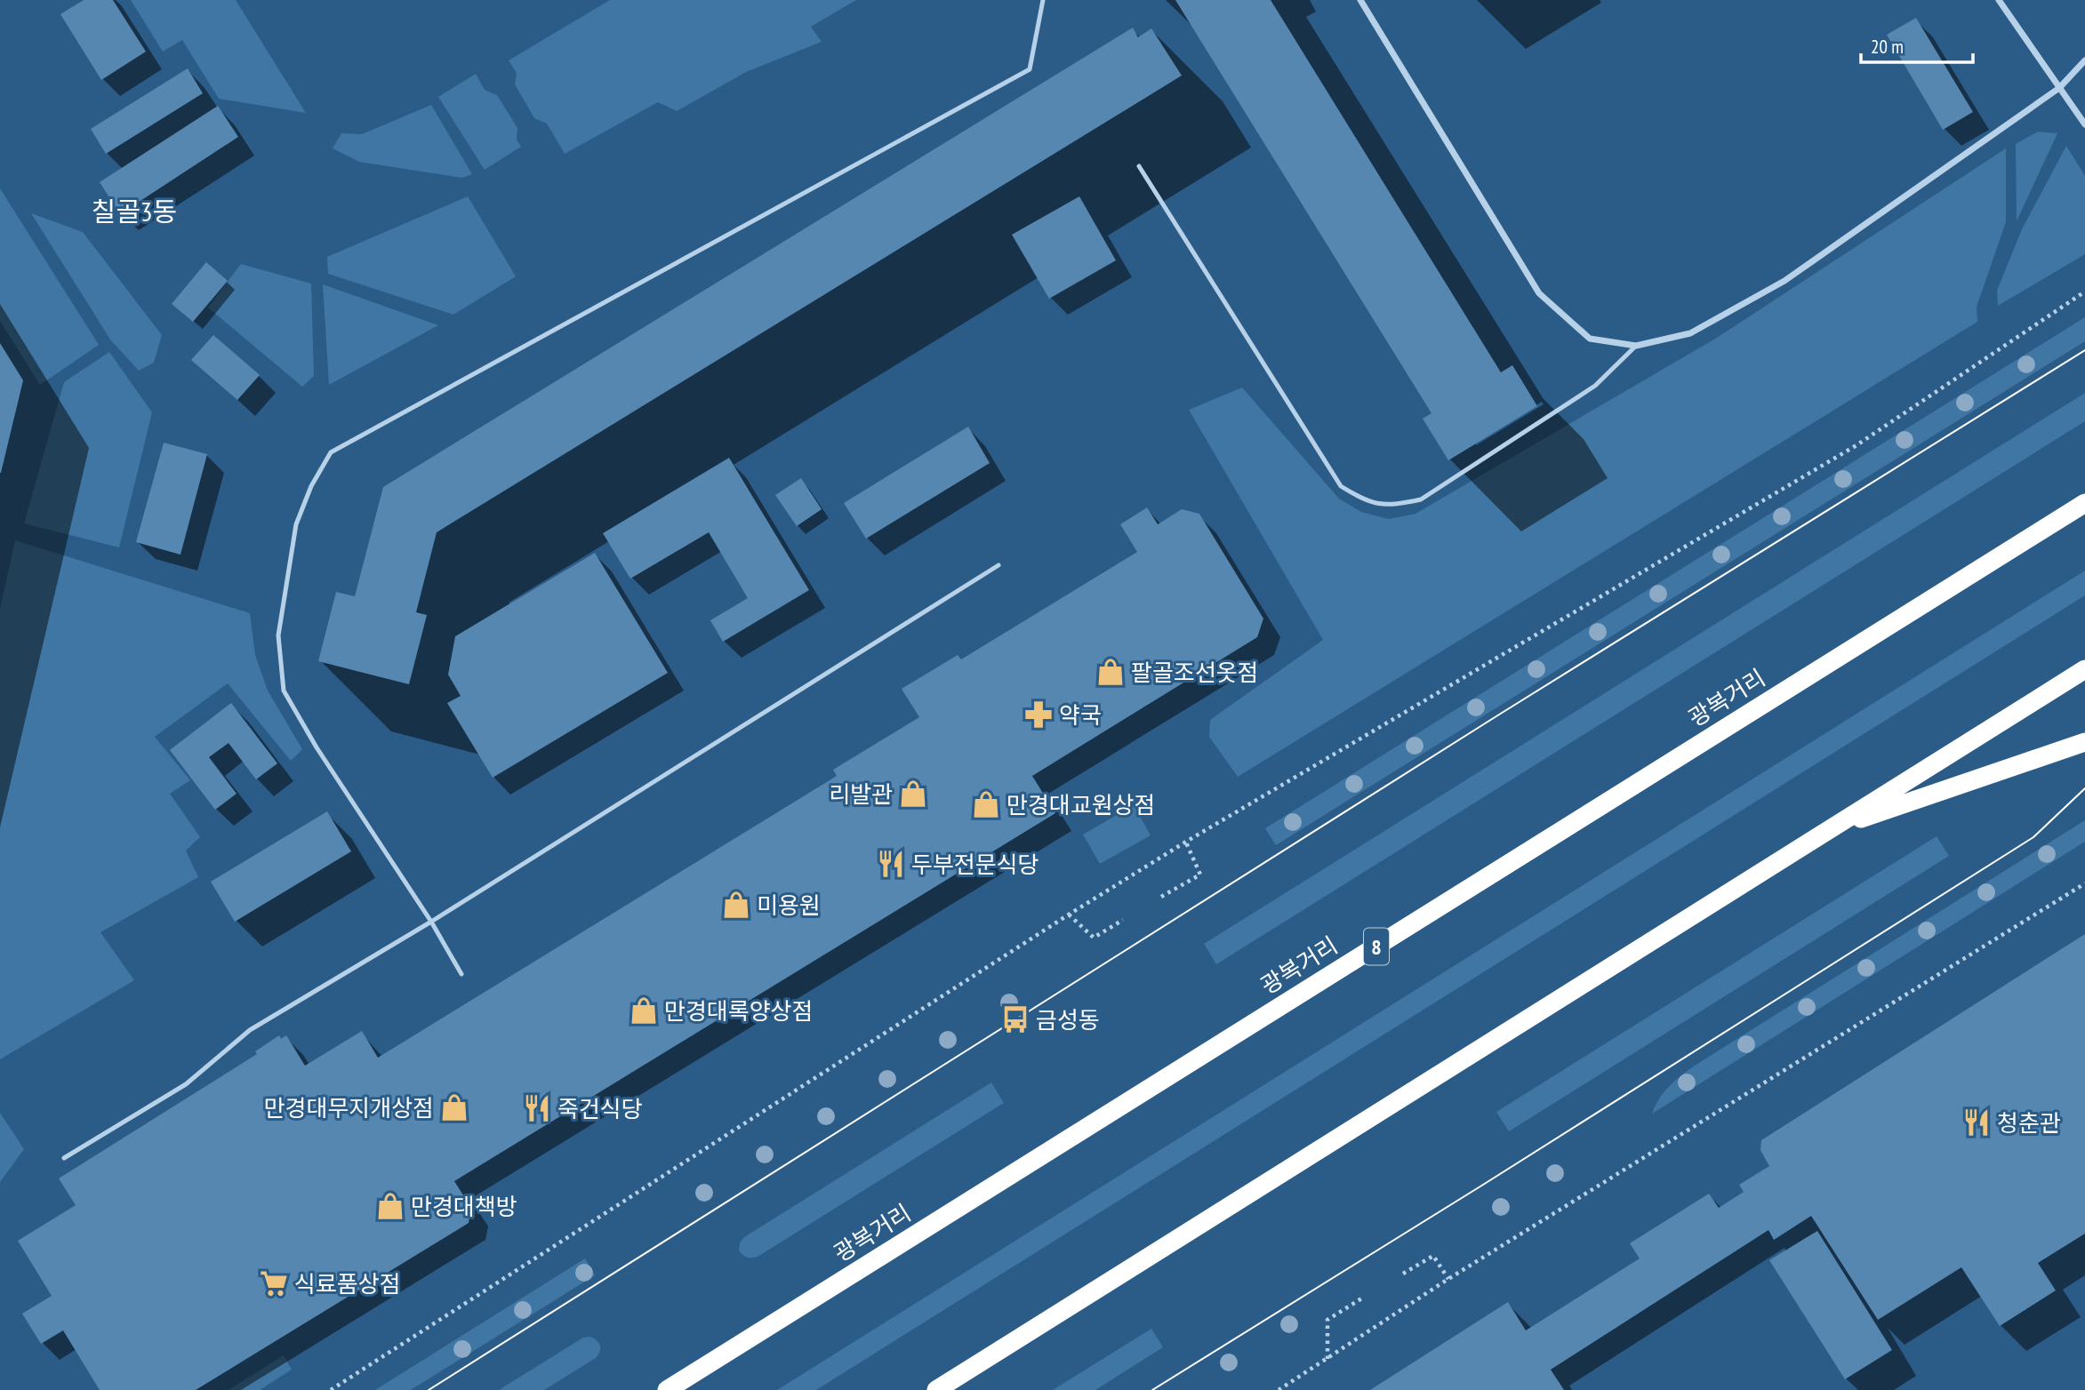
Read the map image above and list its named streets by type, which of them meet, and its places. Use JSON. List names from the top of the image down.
{
  "streets": {
    "highway": ["광복거리", "8"]
  },
  "districts": ["칠골3동"],
  "places": {
    "shop": [
      "팔골조선옷점",
      "리발관",
      "만경대교원상점",
      "미용원",
      "만경대록양상점",
      "만경대무지개상점",
      "만경대책방"
    ],
    "pharmacy": ["약국"],
    "restaurant": ["두부전문식당", "죽건식당", "청춘관"],
    "bus stop": ["금성동"],
    "supermarket": ["식료품상점"]
  },
  "scale_bar": "20 m"
}
